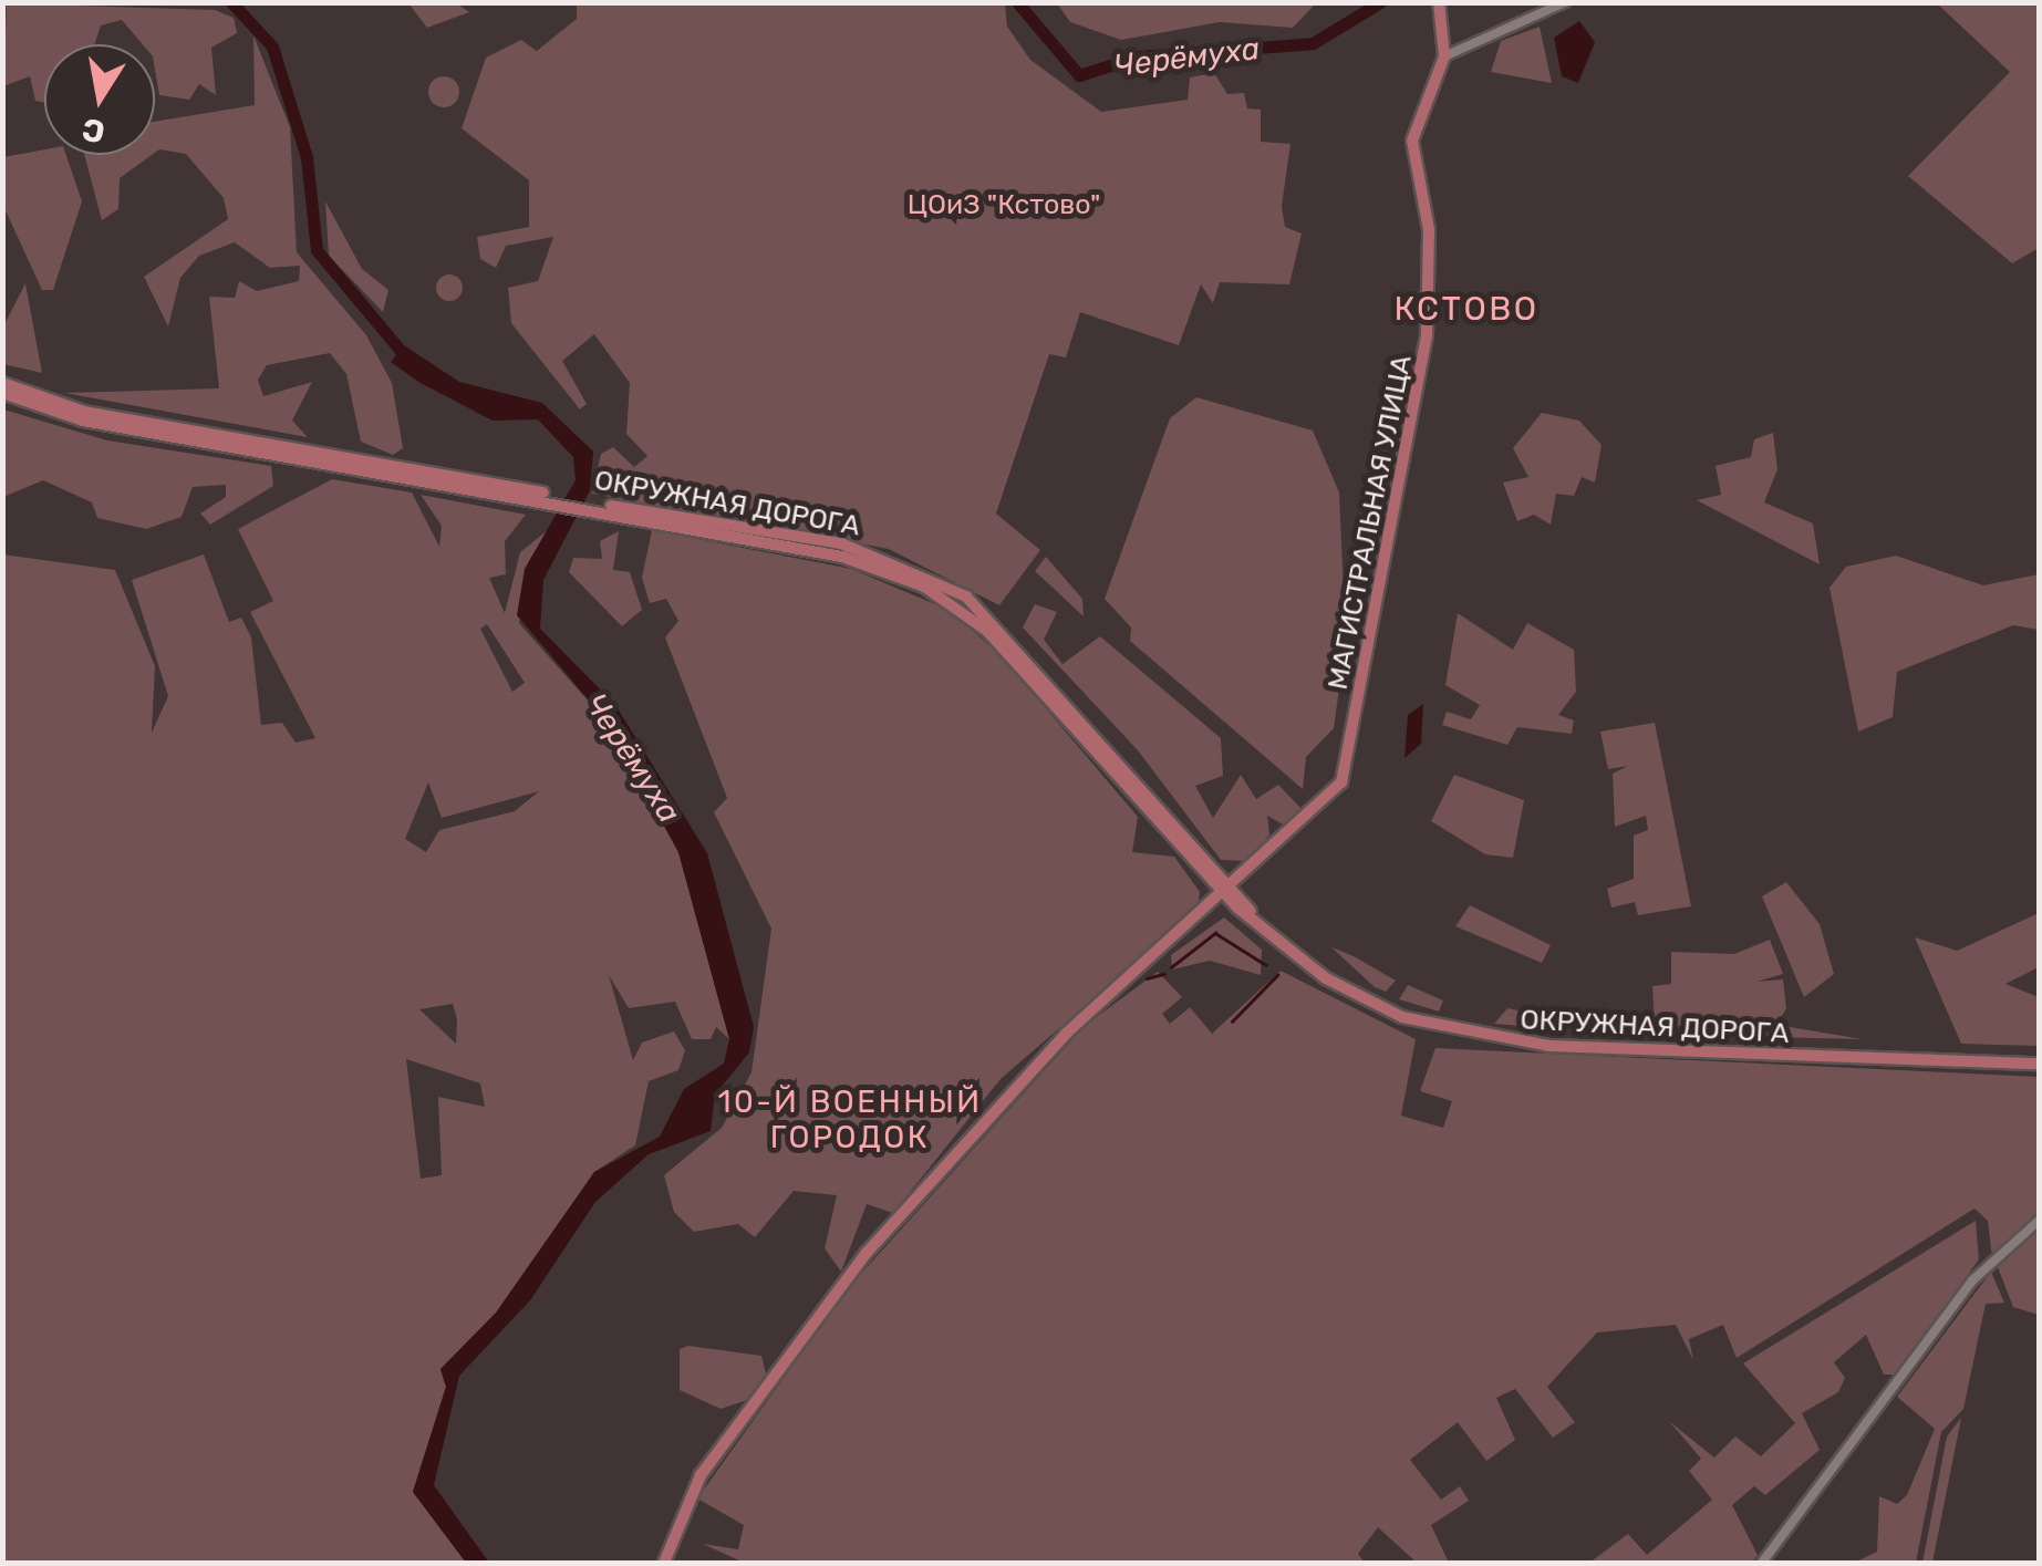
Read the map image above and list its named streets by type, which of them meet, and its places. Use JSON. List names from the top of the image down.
{
  "streets": {
    "main road": ["ОКРУЖНАЯ ДОРОГА", "МАГИСТРАЛЬНАЯ УЛИЦА"]
  },
  "crossings": [
    ["ОКРУЖНАЯ ДОРОГА", "МАГИСТРАЛЬНАЯ УЛИЦА"]
  ],
  "districts": ["КСТОВО", "10-Й ВОЕННЫЙ ГОРОДОК"],
  "water": ["Черёмуха"],
  "parks": ["ЦОиЗ \"Кстово\""],
  "north": "bottom"
}
